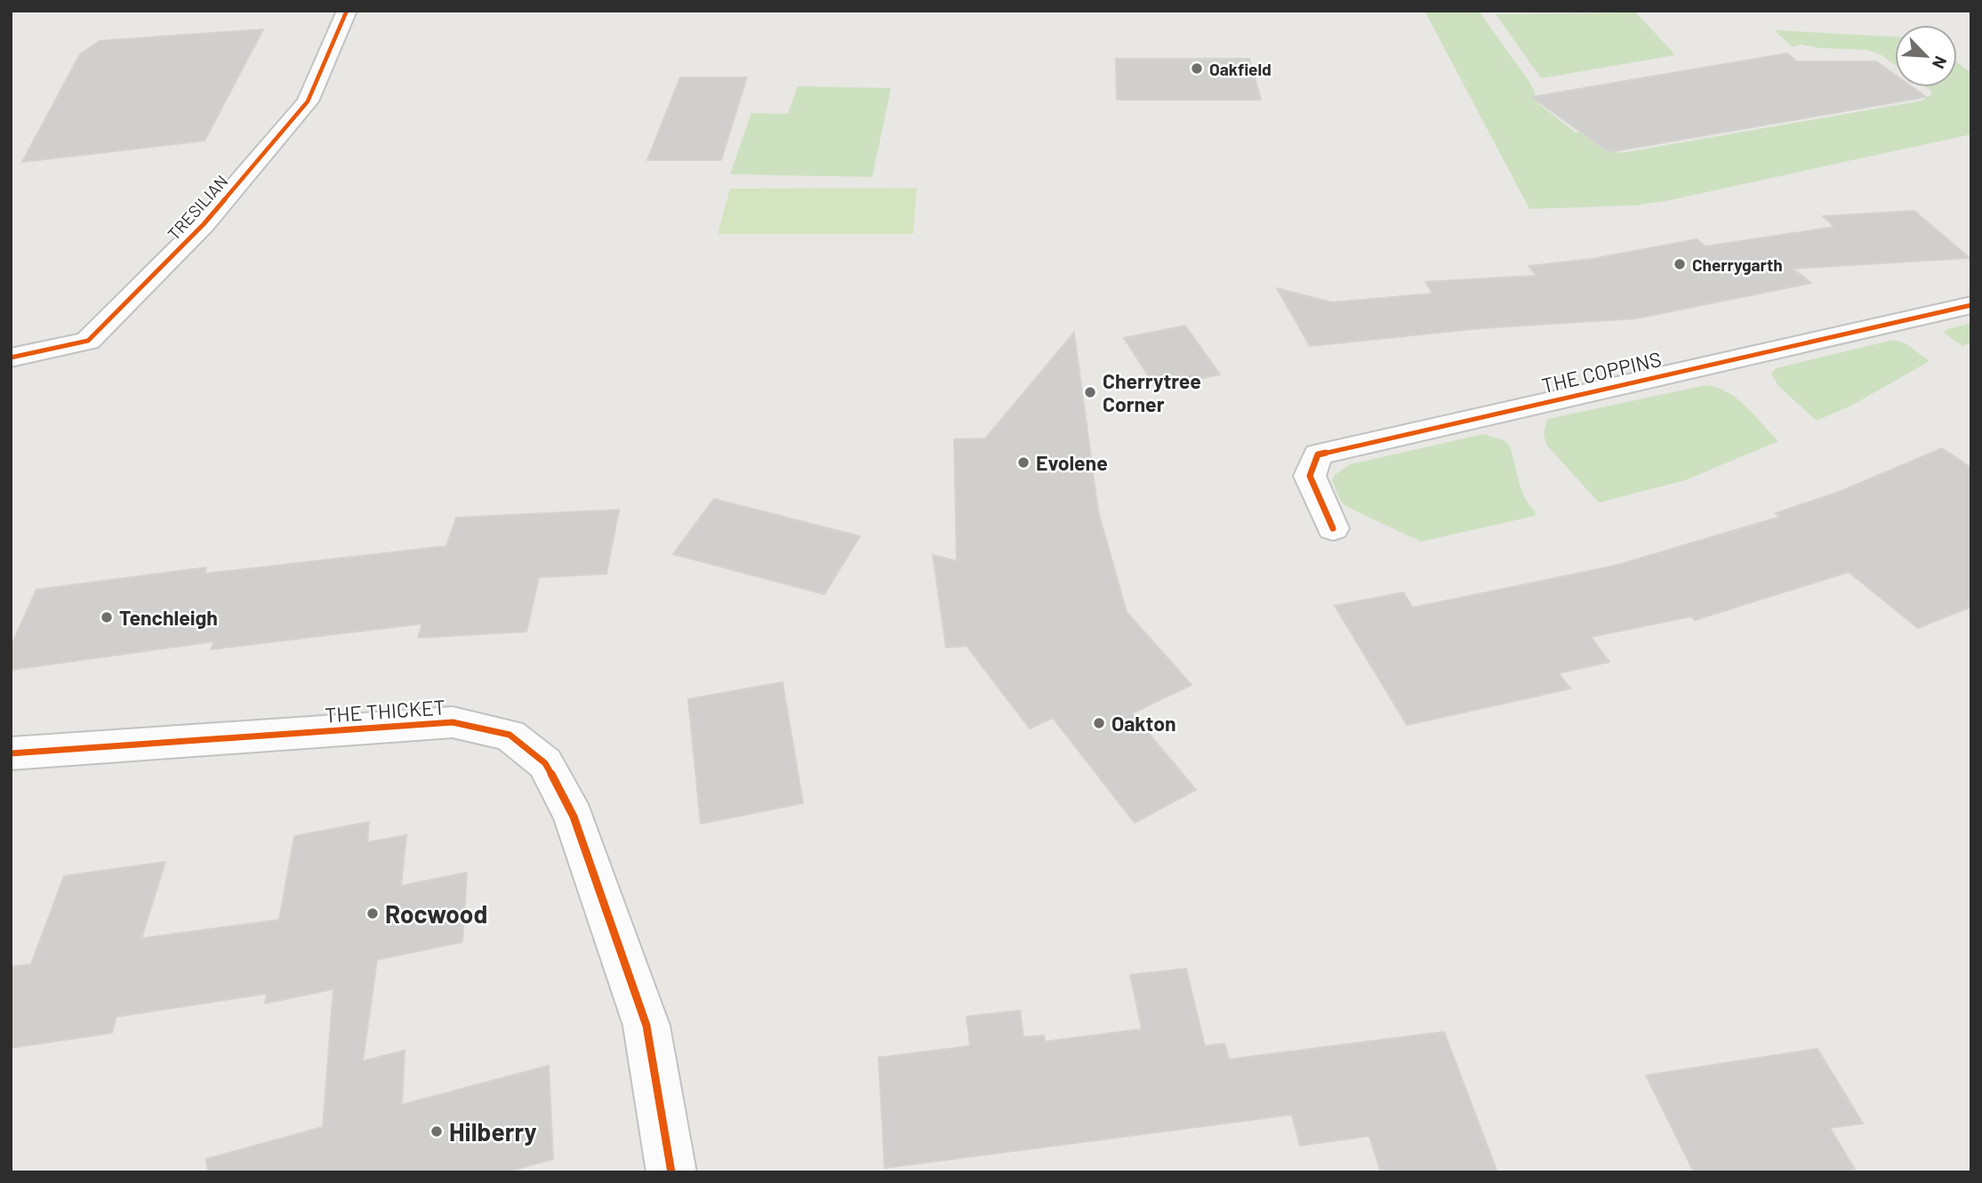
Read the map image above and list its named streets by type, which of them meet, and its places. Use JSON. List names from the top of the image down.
{
  "streets": {
    "street": ["TRESILIAN", "THE COPPINS", "THE THICKET"]
  },
  "places": [
    "Oakfield",
    "Cherrygarth",
    "Cherrytree Corner",
    "Evolene",
    "Tenchleigh",
    "Oakton",
    "Rocwood",
    "Hilberry"
  ],
  "north": "bottom right"
}
